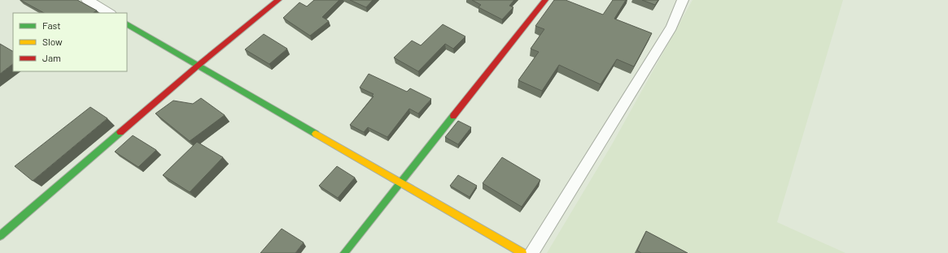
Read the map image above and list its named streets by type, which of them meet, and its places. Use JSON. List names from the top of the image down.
{
  "legend": ["Fast", "Slow", "Jam"]
}
